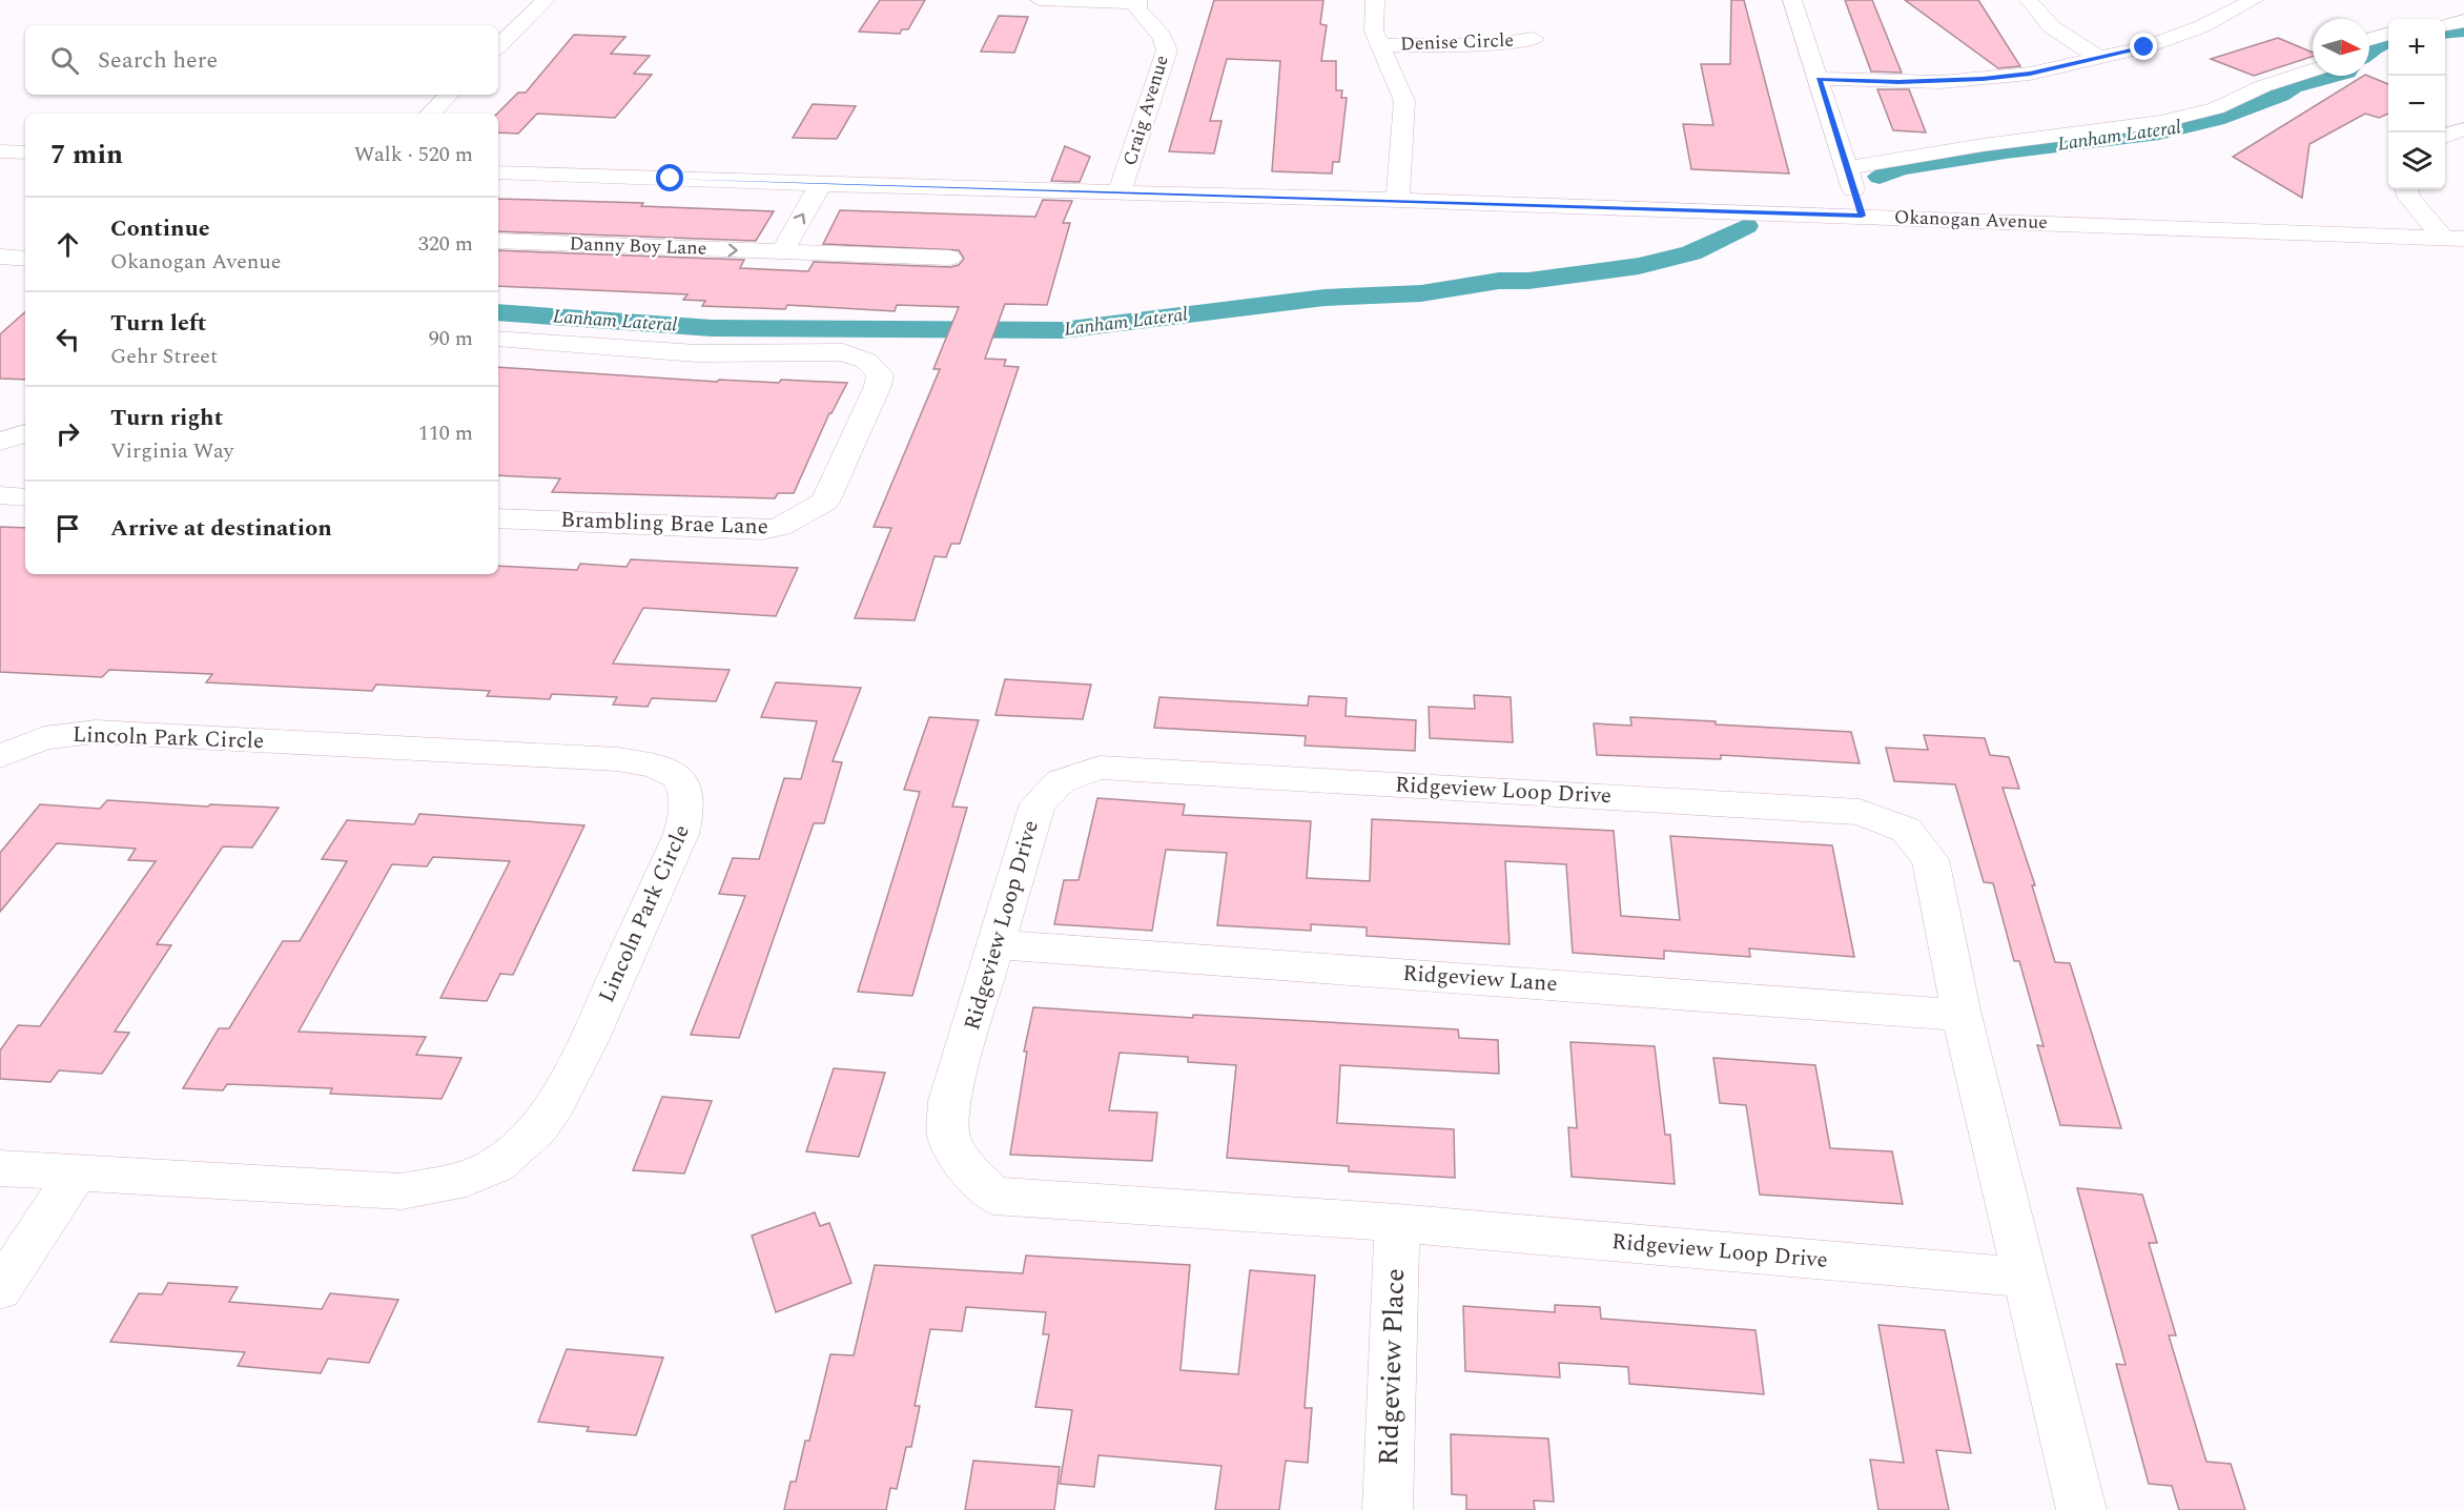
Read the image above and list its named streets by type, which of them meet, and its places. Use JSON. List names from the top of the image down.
{
  "streets": {
    "street": [
      "Denise Circle",
      "Craig Avenue",
      "Okanogan Avenue",
      "Danny Boy Lane",
      "Brambling Brae Lane",
      "Lincoln Park Circle",
      "Ridgeview Loop Drive",
      "Ridgeview Lane",
      "Ridgeview Place"
    ]
  },
  "crossings": [
    ["Craig Avenue", "Okanogan Avenue"],
    ["Ridgeview Loop Drive", "Ridgeview Lane"],
    ["Ridgeview Loop Drive", "Ridgeview Place"]
  ],
  "one_way": ["Danny Boy Lane"],
  "water": ["Lanham Lateral"],
  "north": "right",
  "page": {
    "map_buttons": ["+", "−"],
    "search": "Search here",
    "heading": ["7 min", "Walk · 520 m"],
    "list": [
      ["Continue", "Okanogan Avenue", "320 m"],
      ["Turn left", "Gehr Street", "90 m"],
      ["Turn right", "Virginia Way", "110 m"],
      "Arrive at destination"
    ]
  }
}
